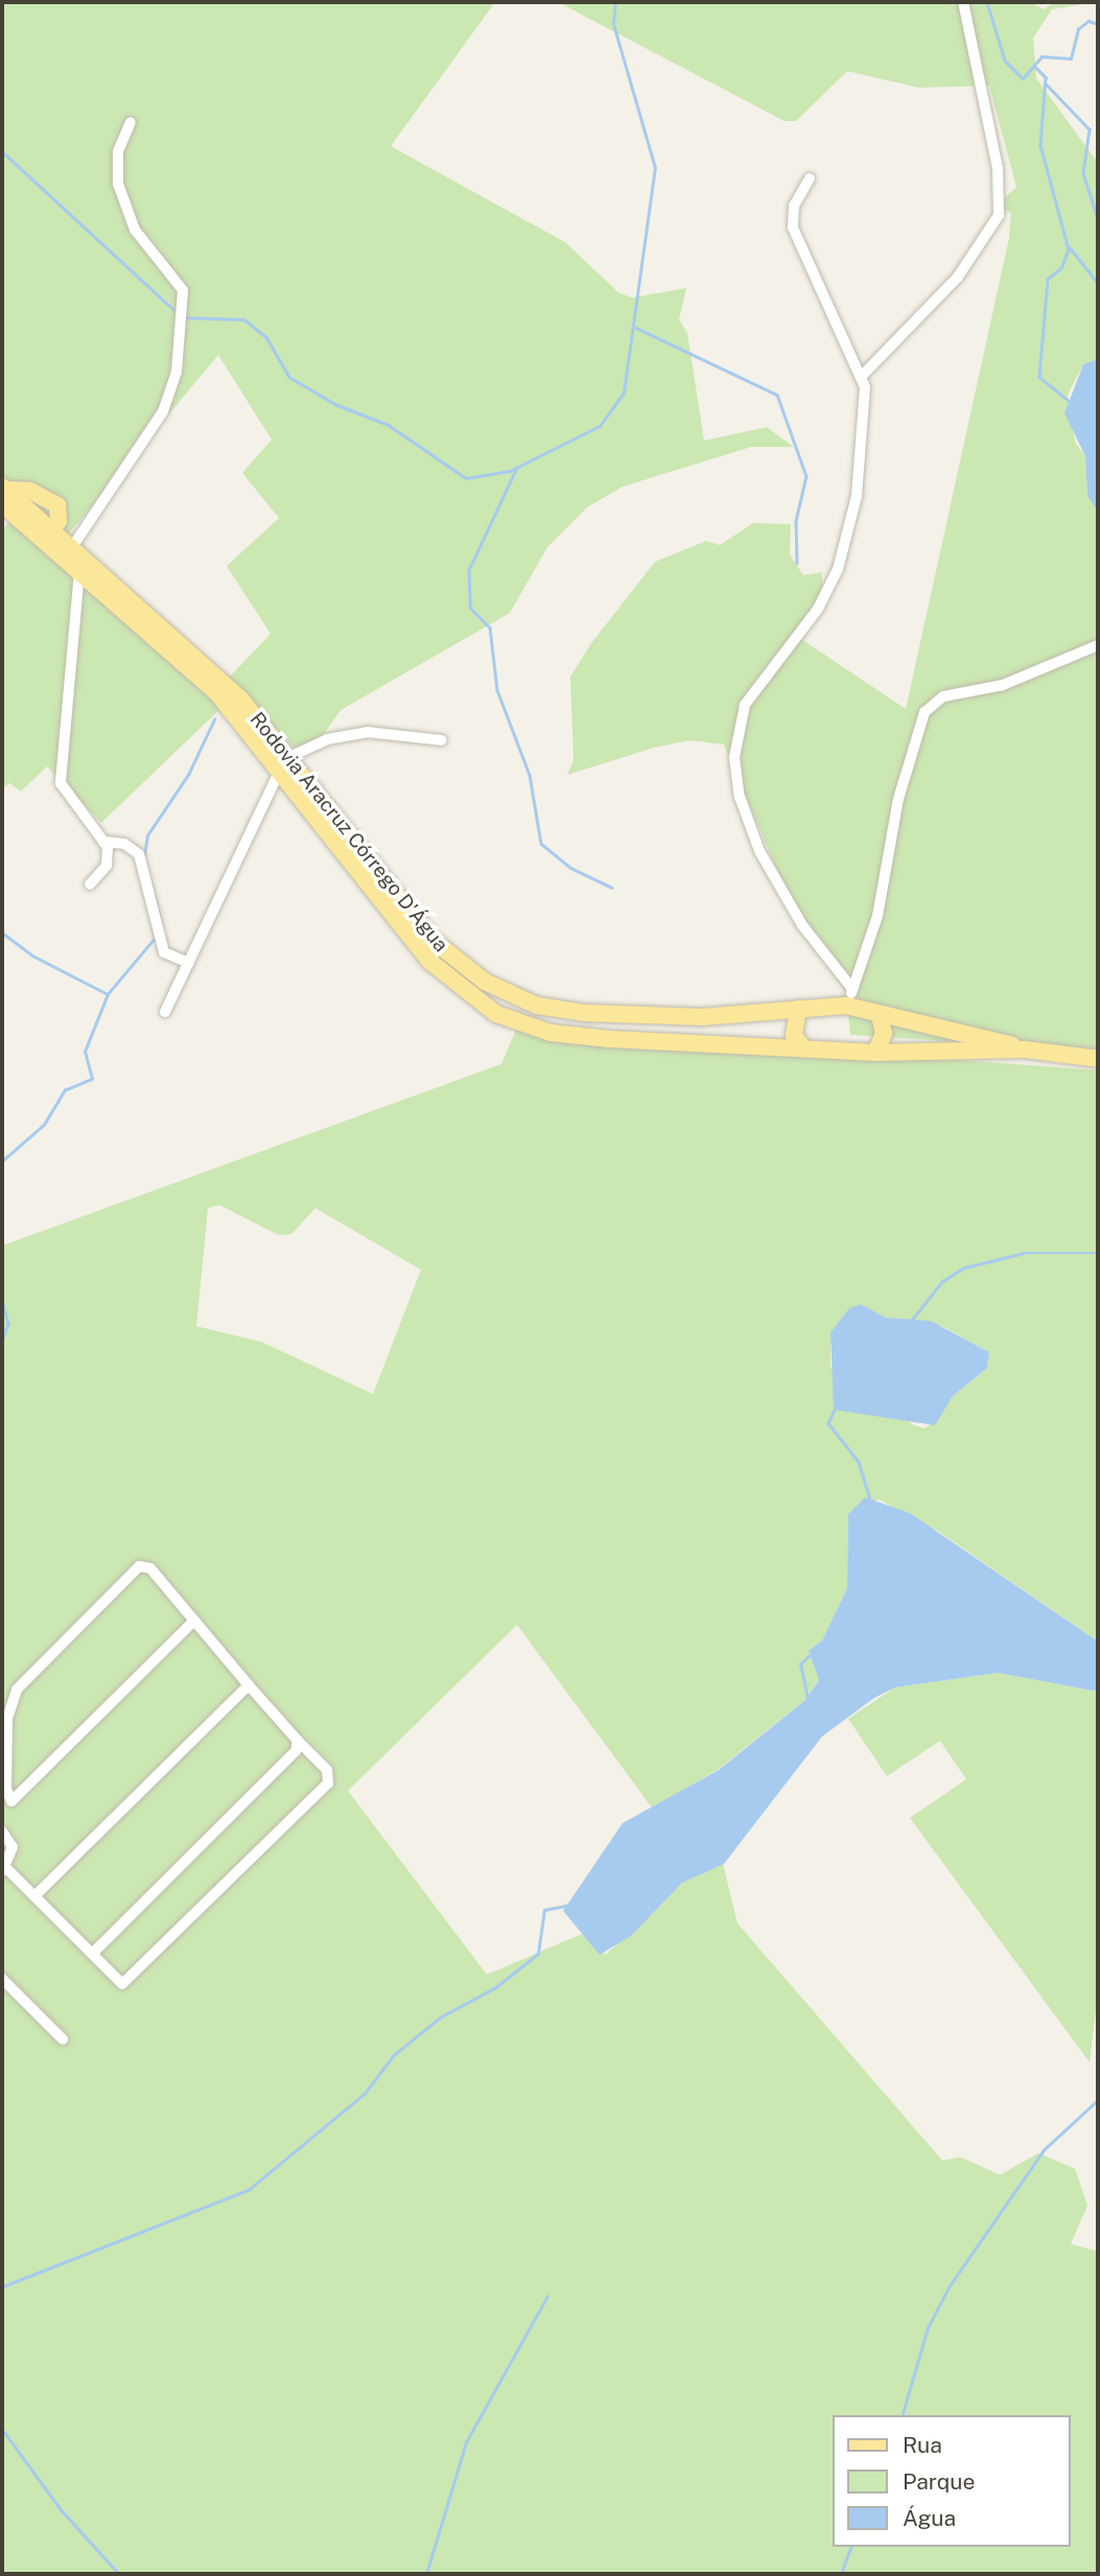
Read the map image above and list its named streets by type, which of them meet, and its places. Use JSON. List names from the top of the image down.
{
  "streets": {
    "main road": ["Rodovia Aracruz Córrego D'Água"]
  },
  "legend": ["Rua", "Parque", "Água"]
}
